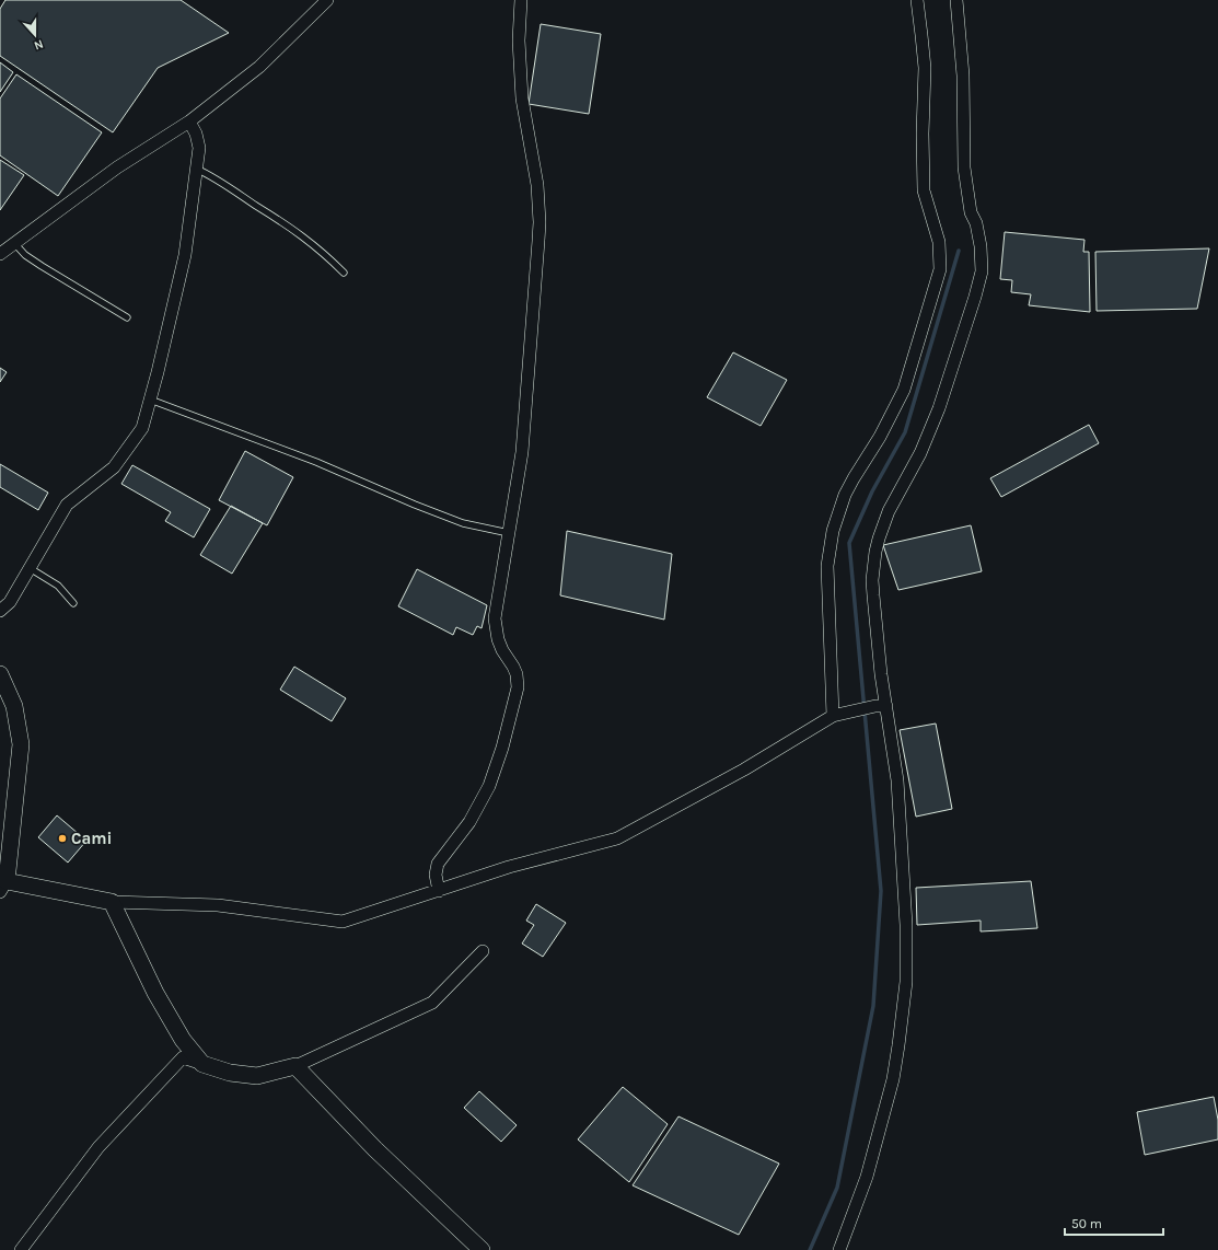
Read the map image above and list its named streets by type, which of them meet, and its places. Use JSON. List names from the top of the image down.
{
  "places": ["Cami"],
  "scale_bar": "50 m",
  "north": "bottom"
}
